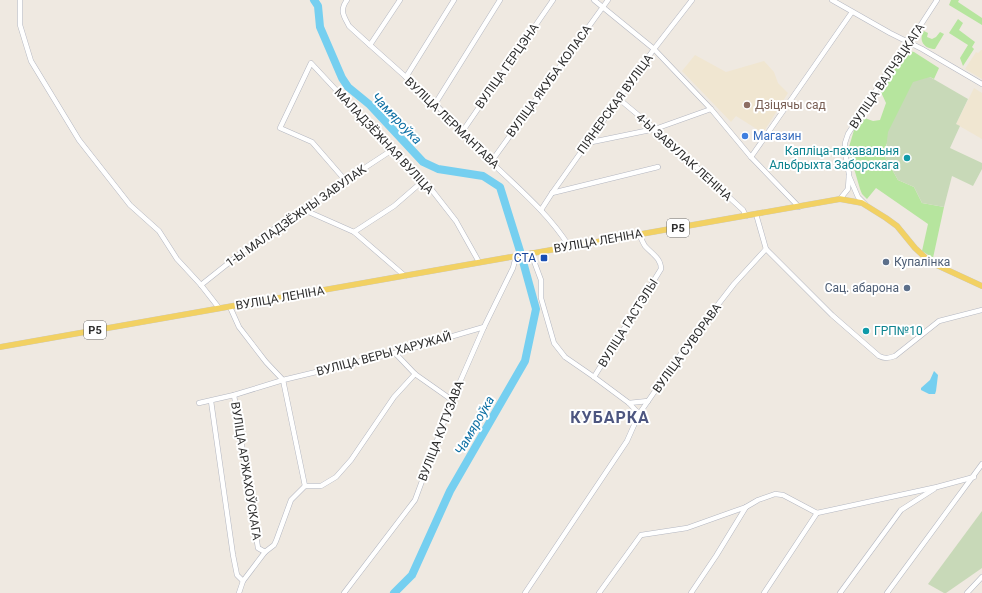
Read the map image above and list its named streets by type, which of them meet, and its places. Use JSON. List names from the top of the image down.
{
  "streets": {
    "main road": ["Р5", "ВУЛІЦА ЛЕНІНА"],
    "street": [
      "ВУЛІЦА ГЕРЦЭНА",
      "ВУЛІЦА ВАЛЧЭЦКАГА",
      "ВУЛІЦА ЯКУБА КОЛАСА",
      "ПІЯНЕРСКАЯ ВУЛІЦА",
      "ВУЛІЦА ЛЕРМАНТАВА",
      "МАЛАДЗЁЖНАЯ ВУЛІЦА",
      "4-Ы ЗАВУЛАК ЛЕНІНА",
      "1-Ы МАЛАДЗЁЖНЫ ЗАВУЛАК",
      "ВУЛІЦА ГАСТЭЛЫ",
      "ВУЛІЦА СУВОРАВА",
      "ВУЛІЦА ВЕРЫ ХАРУЖАЙ",
      "ВУЛІЦА КУТУЗАВА",
      "ВУЛІЦА АРЖАХОЎСКАГА"
    ]
  },
  "crossings": [
    ["ВУЛІЦА ГЕРЦЭНА", "ВУЛІЦА ЛЕРМАНТАВА"],
    ["ВУЛІЦА ВАЛЧЭЦКАГА", "ВУЛІЦА ЛЕНІНА"],
    ["ВУЛІЦА ЯКУБА КОЛАСА", "ВУЛІЦА ЛЕРМАНТАВА"],
    ["ПІЯНЕРСКАЯ ВУЛІЦА", "ВУЛІЦА ЛЕРМАНТАВА"],
    ["ПІЯНЕРСКАЯ ВУЛІЦА", "4-Ы ЗАВУЛАК ЛЕНІНА"],
    ["ВУЛІЦА ЛЕРМАНТАВА", "ВУЛІЦА ЛЕНІНА"],
    ["МАЛАДЗЁЖНАЯ ВУЛІЦА", "1-Ы МАЛАДЗЁЖНЫ ЗАВУЛАК"],
    ["МАЛАДЗЁЖНАЯ ВУЛІЦА", "ВУЛІЦА ЛЕНІНА"],
    ["4-Ы ЗАВУЛАК ЛЕНІНА", "ВУЛІЦА ЛЕНІНА"],
    ["ВУЛІЦА ЛЕНІНА", "ВУЛІЦА ГАСТЭЛЫ"],
    ["ВУЛІЦА ЛЕНІНА", "ВУЛІЦА КУТУЗАВА"],
    ["ВУЛІЦА ВЕРЫ ХАРУЖАЙ", "ВУЛІЦА КУТУЗАВА"],
    ["ВУЛІЦА ВЕРЫ ХАРУЖАЙ", "ВУЛІЦА АРЖАХОЎСКАГА"]
  ],
  "districts": ["КУБАРКА"],
  "water": ["Чамяроўка"],
  "places": {
    "other": [
      "Дзіцячы сад",
      "Магазин",
      "Капліца-пахавальня Альбрыхта Заборскага",
      "Купалінка",
      "Сац. абарона",
      "ГРП№10"
    ],
    "transit": ["СТА"]
  }
}
